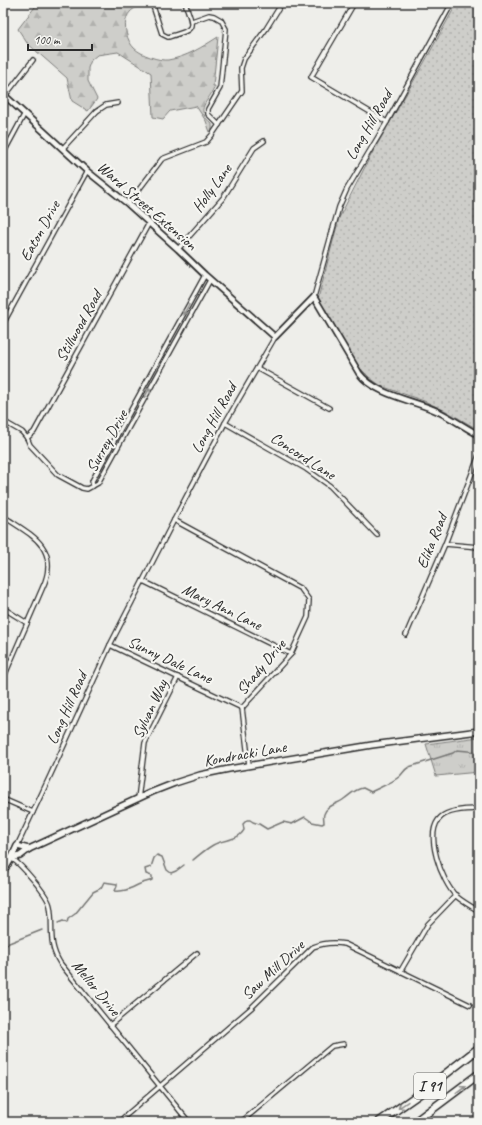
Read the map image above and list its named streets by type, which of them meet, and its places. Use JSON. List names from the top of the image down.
{
  "streets": {
    "highway": ["I 91"],
    "main road": ["Long Hill Road", "Kondracki Lane"],
    "street": [
      "Holly Lane",
      "Ward Street Extension",
      "Eaton Drive",
      "Stillwood Road",
      "Surrey Drive",
      "Concord Lane",
      "Elika Road",
      "Mary Ann Lane",
      "Sunny Dale Lane",
      "Shady Drive",
      "Sylvan Way",
      "Saw Mill Drive",
      "Mellor Drive"
    ]
  },
  "crossings": [
    ["Long Hill Road", "Ward Street Extension"],
    ["Long Hill Road", "Concord Lane"],
    ["Long Hill Road", "Mary Ann Lane"],
    ["Long Hill Road", "Sunny Dale Lane"],
    ["Long Hill Road", "Shady Drive"],
    ["Long Hill Road", "Kondracki Lane"],
    ["Long Hill Road", "Mellor Drive"],
    ["Holly Lane", "Ward Street Extension"],
    ["Ward Street Extension", "Eaton Drive"],
    ["Ward Street Extension", "Stillwood Road"],
    ["Ward Street Extension", "Surrey Drive"],
    ["Mary Ann Lane", "Shady Drive"],
    ["Sunny Dale Lane", "Shady Drive"],
    ["Sunny Dale Lane", "Sylvan Way"],
    ["Shady Drive", "Kondracki Lane"],
    ["Sylvan Way", "Kondracki Lane"],
    ["Kondracki Lane", "Mellor Drive"],
    ["Saw Mill Drive", "Mellor Drive"]
  ],
  "scale_bar": "100 m"
}
